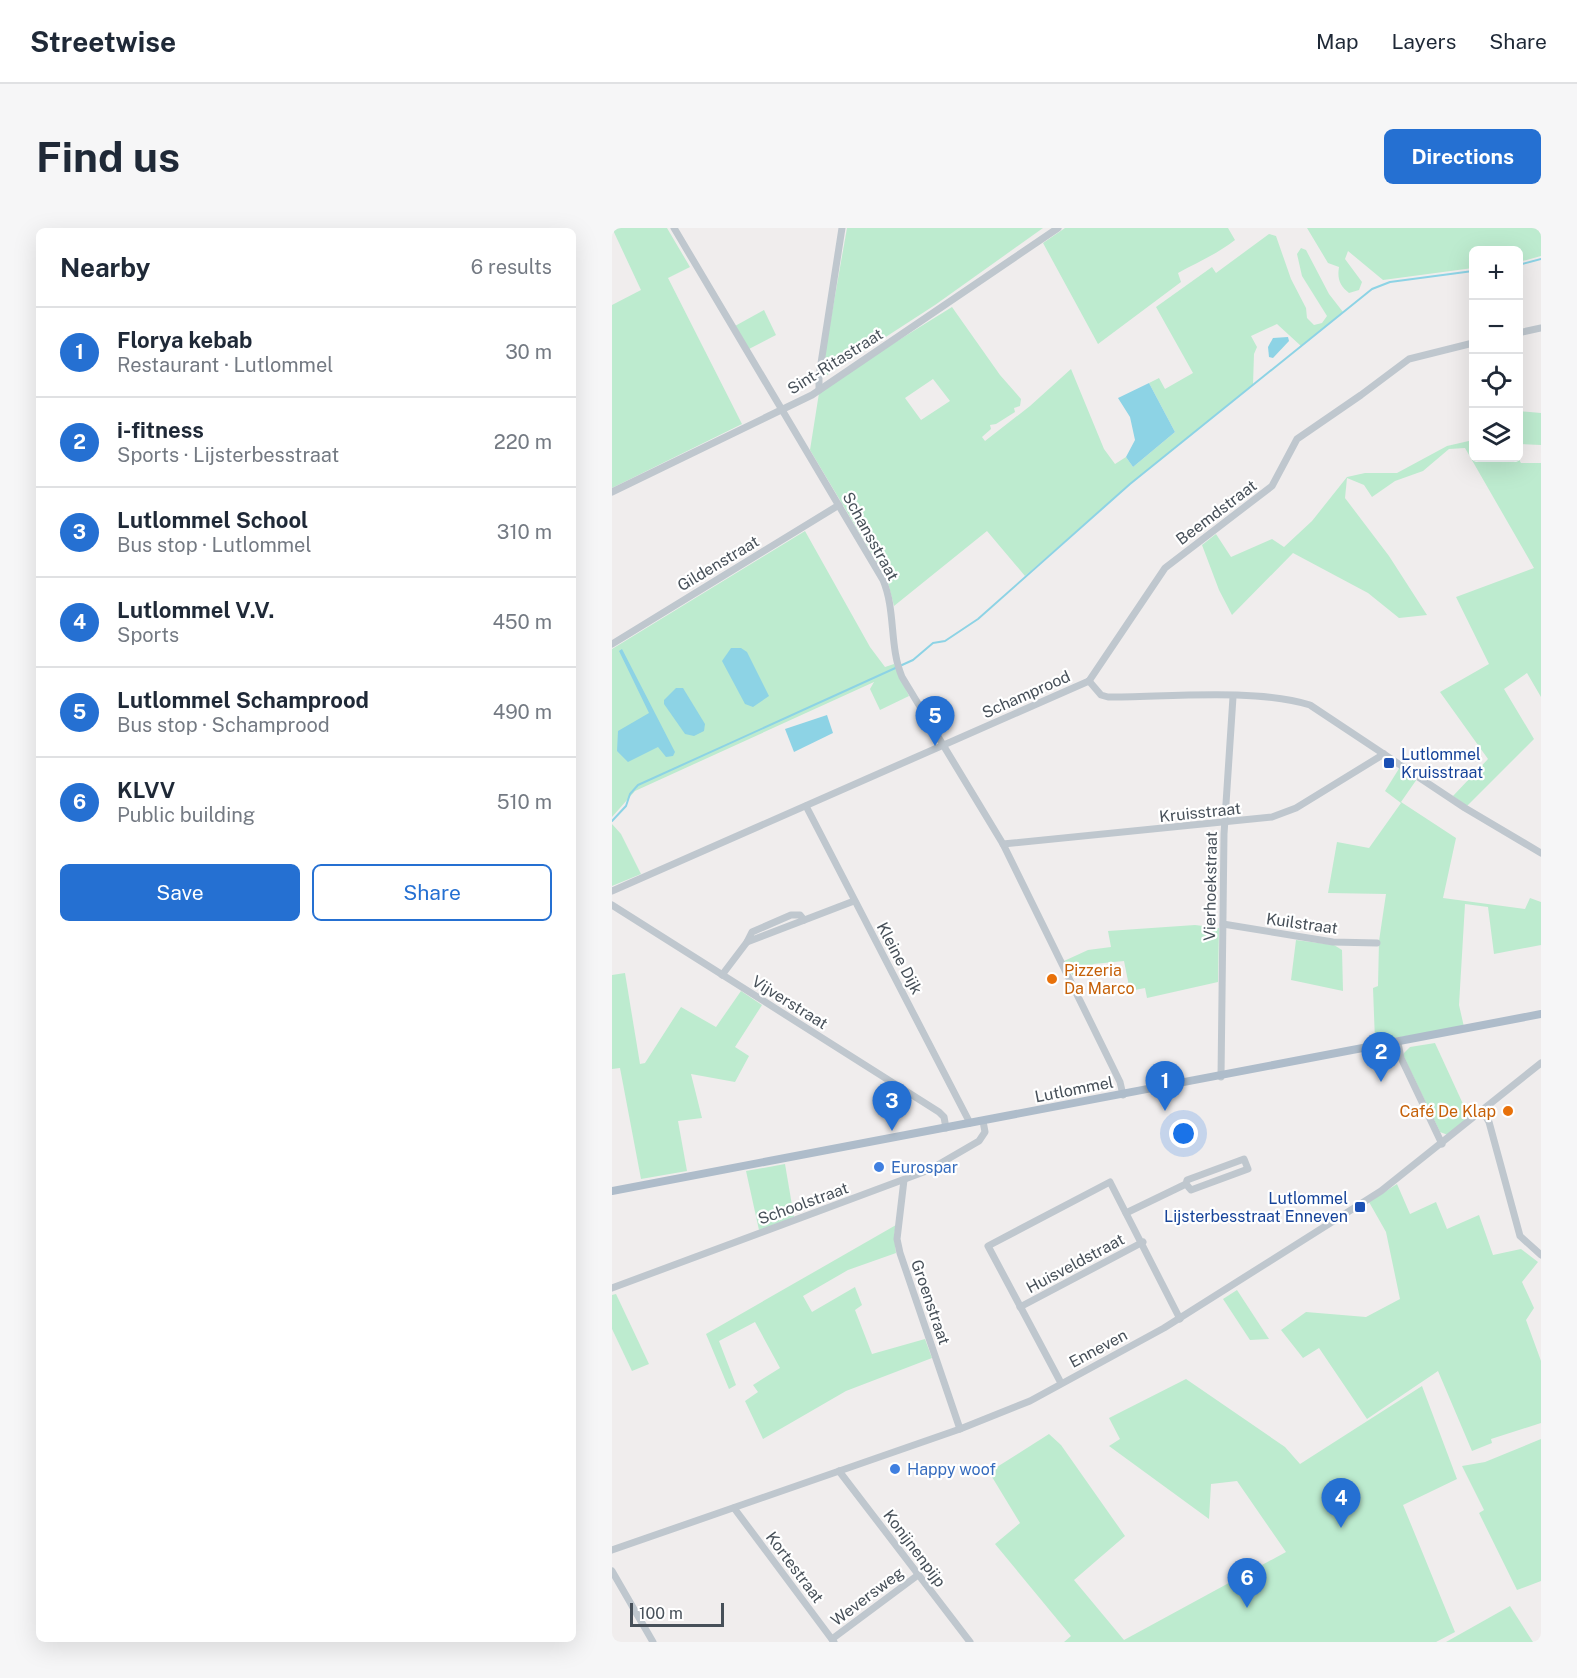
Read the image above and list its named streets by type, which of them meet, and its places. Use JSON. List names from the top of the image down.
{
  "streets": {
    "main road": ["Lutlommel"],
    "street": [
      "Sint-Ritastraat",
      "Beemdstraat",
      "Schansstraat",
      "Gildenstraat",
      "Schamprood",
      "Kruisstraat",
      "Vierhoekstraat",
      "Kuilstraat",
      "Kleine Dijk",
      "Vijverstraat",
      "Schoolstraat",
      "Huisveldstraat",
      "Groenstraat",
      "Enneven",
      "Konijnenpijp",
      "Kortestraat",
      "Weversweg"
    ]
  },
  "crossings": [
    ["Sint-Ritastraat", "Schansstraat"],
    ["Beemdstraat", "Schamprood"],
    ["Schansstraat", "Gildenstraat"],
    ["Schansstraat", "Schamprood"],
    ["Schansstraat", "Kruisstraat"],
    ["Schansstraat", "Lutlommel"],
    ["Schamprood", "Kruisstraat"],
    ["Schamprood", "Vierhoekstraat"],
    ["Schamprood", "Kleine Dijk"],
    ["Kruisstraat", "Vierhoekstraat"],
    ["Vierhoekstraat", "Kuilstraat"],
    ["Vierhoekstraat", "Lutlommel"],
    ["Kleine Dijk", "Lutlommel"],
    ["Vijverstraat", "Lutlommel"],
    ["Lutlommel", "Schoolstraat"],
    ["Schoolstraat", "Groenstraat"],
    ["Groenstraat", "Enneven"],
    ["Enneven", "Konijnenpijp"],
    ["Enneven", "Kortestraat"],
    ["Konijnenpijp", "Weversweg"],
    ["Kortestraat", "Weversweg"]
  ],
  "places": {
    "transit": ["Lutlommel Kruisstraat", "Lutlommel Lijsterbesstraat Enneven"],
    "other": [
      "Pizzeria Da Marco",
      "Café De Klap",
      "Eurospar",
      "Happy woof"
    ]
  },
  "scale_bar": "100 m",
  "page": {
    "header": "Streetwise",
    "nav": ["Map", "Layers", "Share"],
    "buttons": [
      "Directions",
      ["Save", "Share"]
    ],
    "title": "Find us",
    "heading": ["Nearby", "6 results"],
    "map_buttons": ["+", "−"],
    "list": [
      {
        "mark": "1",
        "name": "Florya kebab",
        "note": "Restaurant · Lutlommel",
        "value": "30 m"
      },
      {
        "mark": "2",
        "name": "i-fitness",
        "note": "Sports · Lijsterbesstraat",
        "value": "220 m"
      },
      {
        "mark": "3",
        "name": "Lutlommel School",
        "note": "Bus stop · Lutlommel",
        "value": "310 m"
      },
      {
        "mark": "4",
        "name": "Lutlommel V.V.",
        "note": "Sports",
        "value": "450 m"
      },
      {
        "mark": "5",
        "name": "Lutlommel Schamprood",
        "note": "Bus stop · Schamprood",
        "value": "490 m"
      },
      {
        "mark": "6",
        "name": "KLVV",
        "note": "Public building",
        "value": "510 m"
      }
    ],
    "pins": [
      "5",
      "2",
      "1",
      "3",
      "4",
      "6"
    ],
    "scale": "100 m"
  }
}
